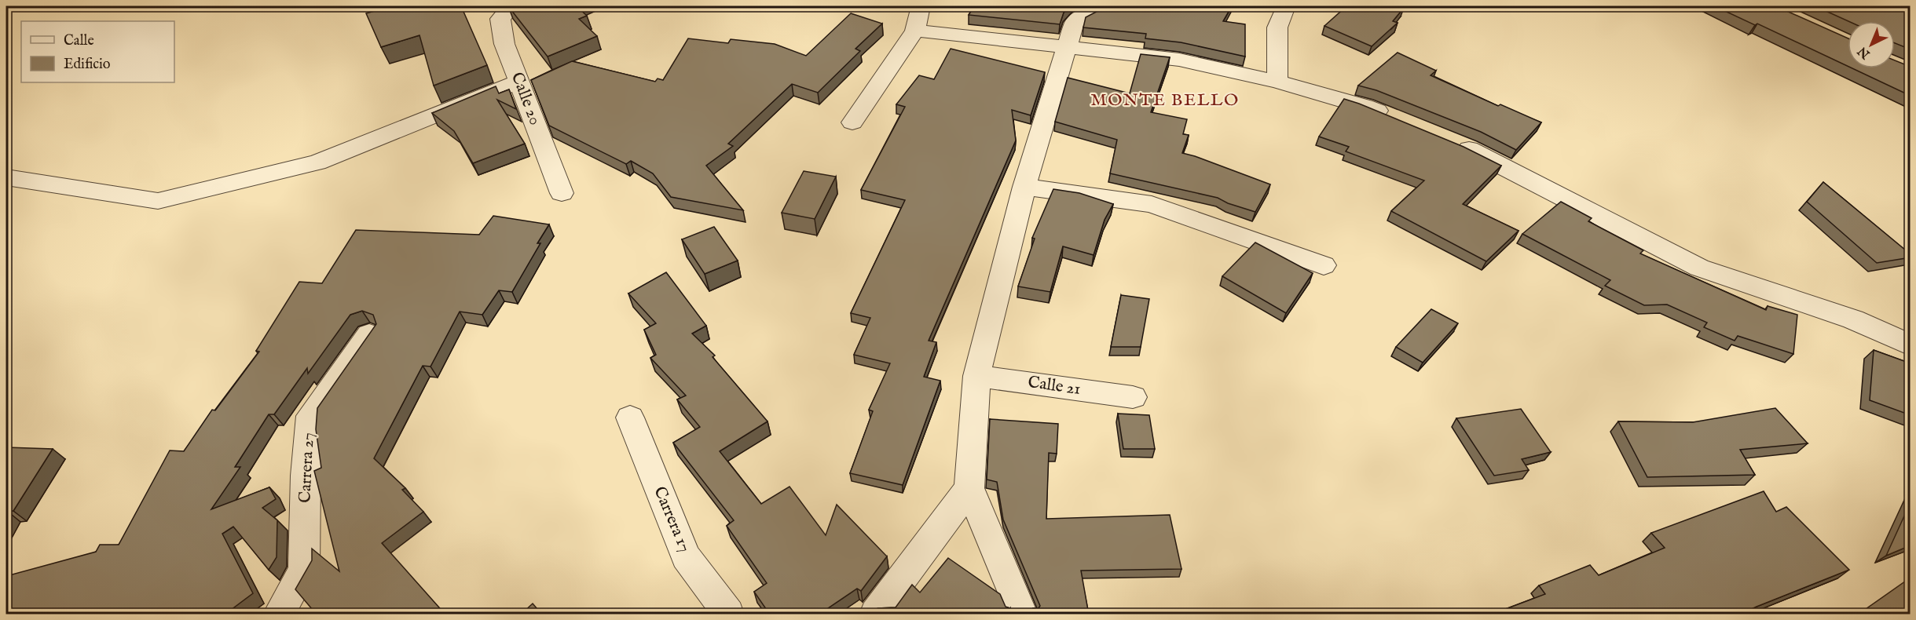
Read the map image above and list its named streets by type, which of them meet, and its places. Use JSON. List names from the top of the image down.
{
  "streets": {
    "street": [
      "Calle 20",
      "Calle 21",
      "Carrera 27",
      "Carrera 17"
    ]
  },
  "districts": ["MONTE BELLO"],
  "legend": ["Calle", "Edificio"],
  "north": "bottom left"
}
